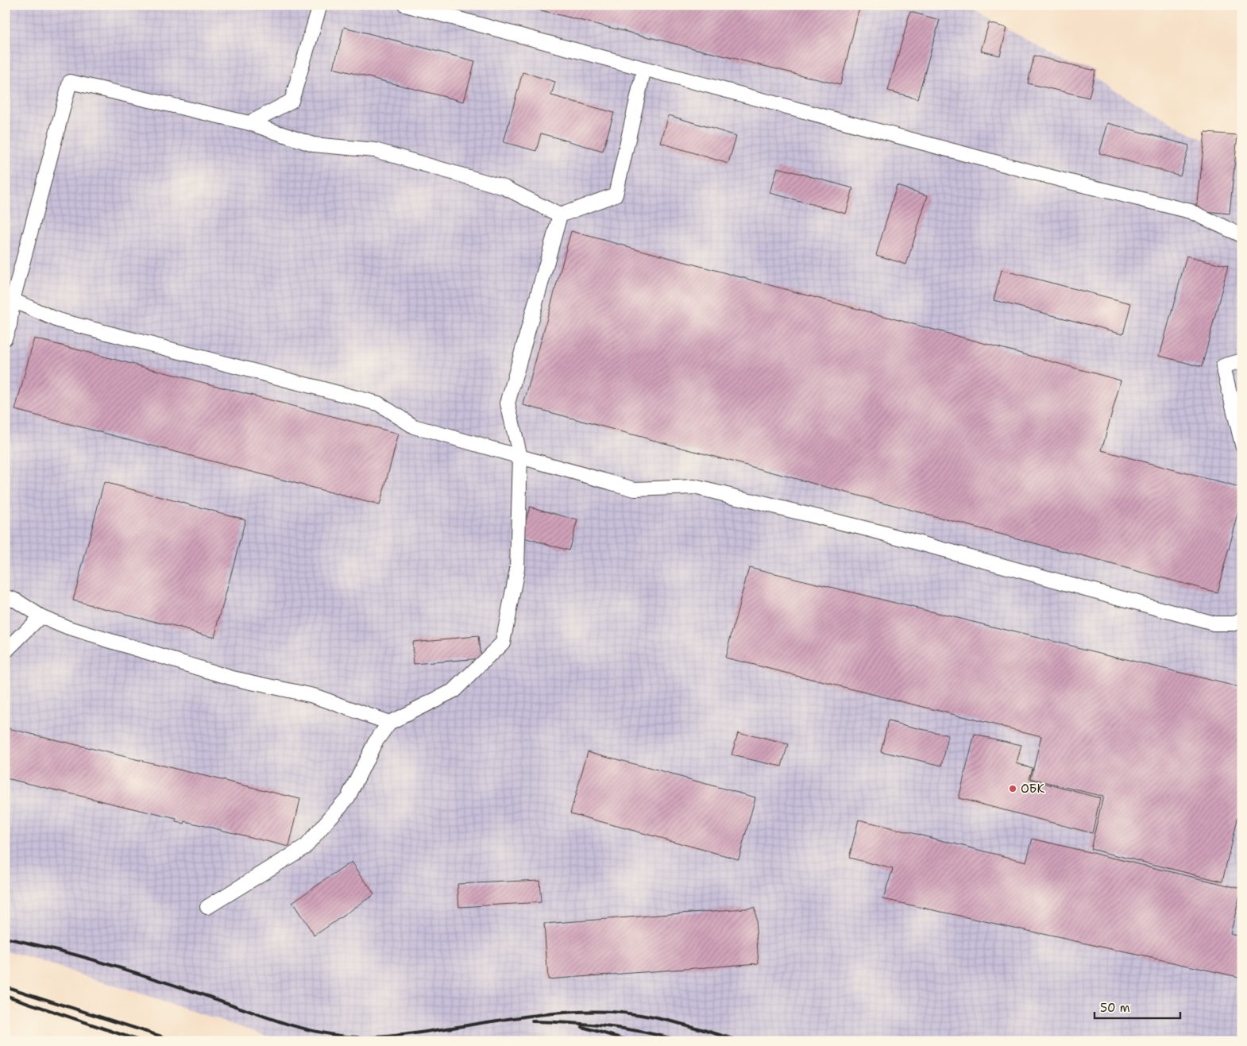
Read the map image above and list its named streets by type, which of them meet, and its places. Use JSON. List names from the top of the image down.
{
  "places": ["ОБК"],
  "scale_bar": "50 m"
}
